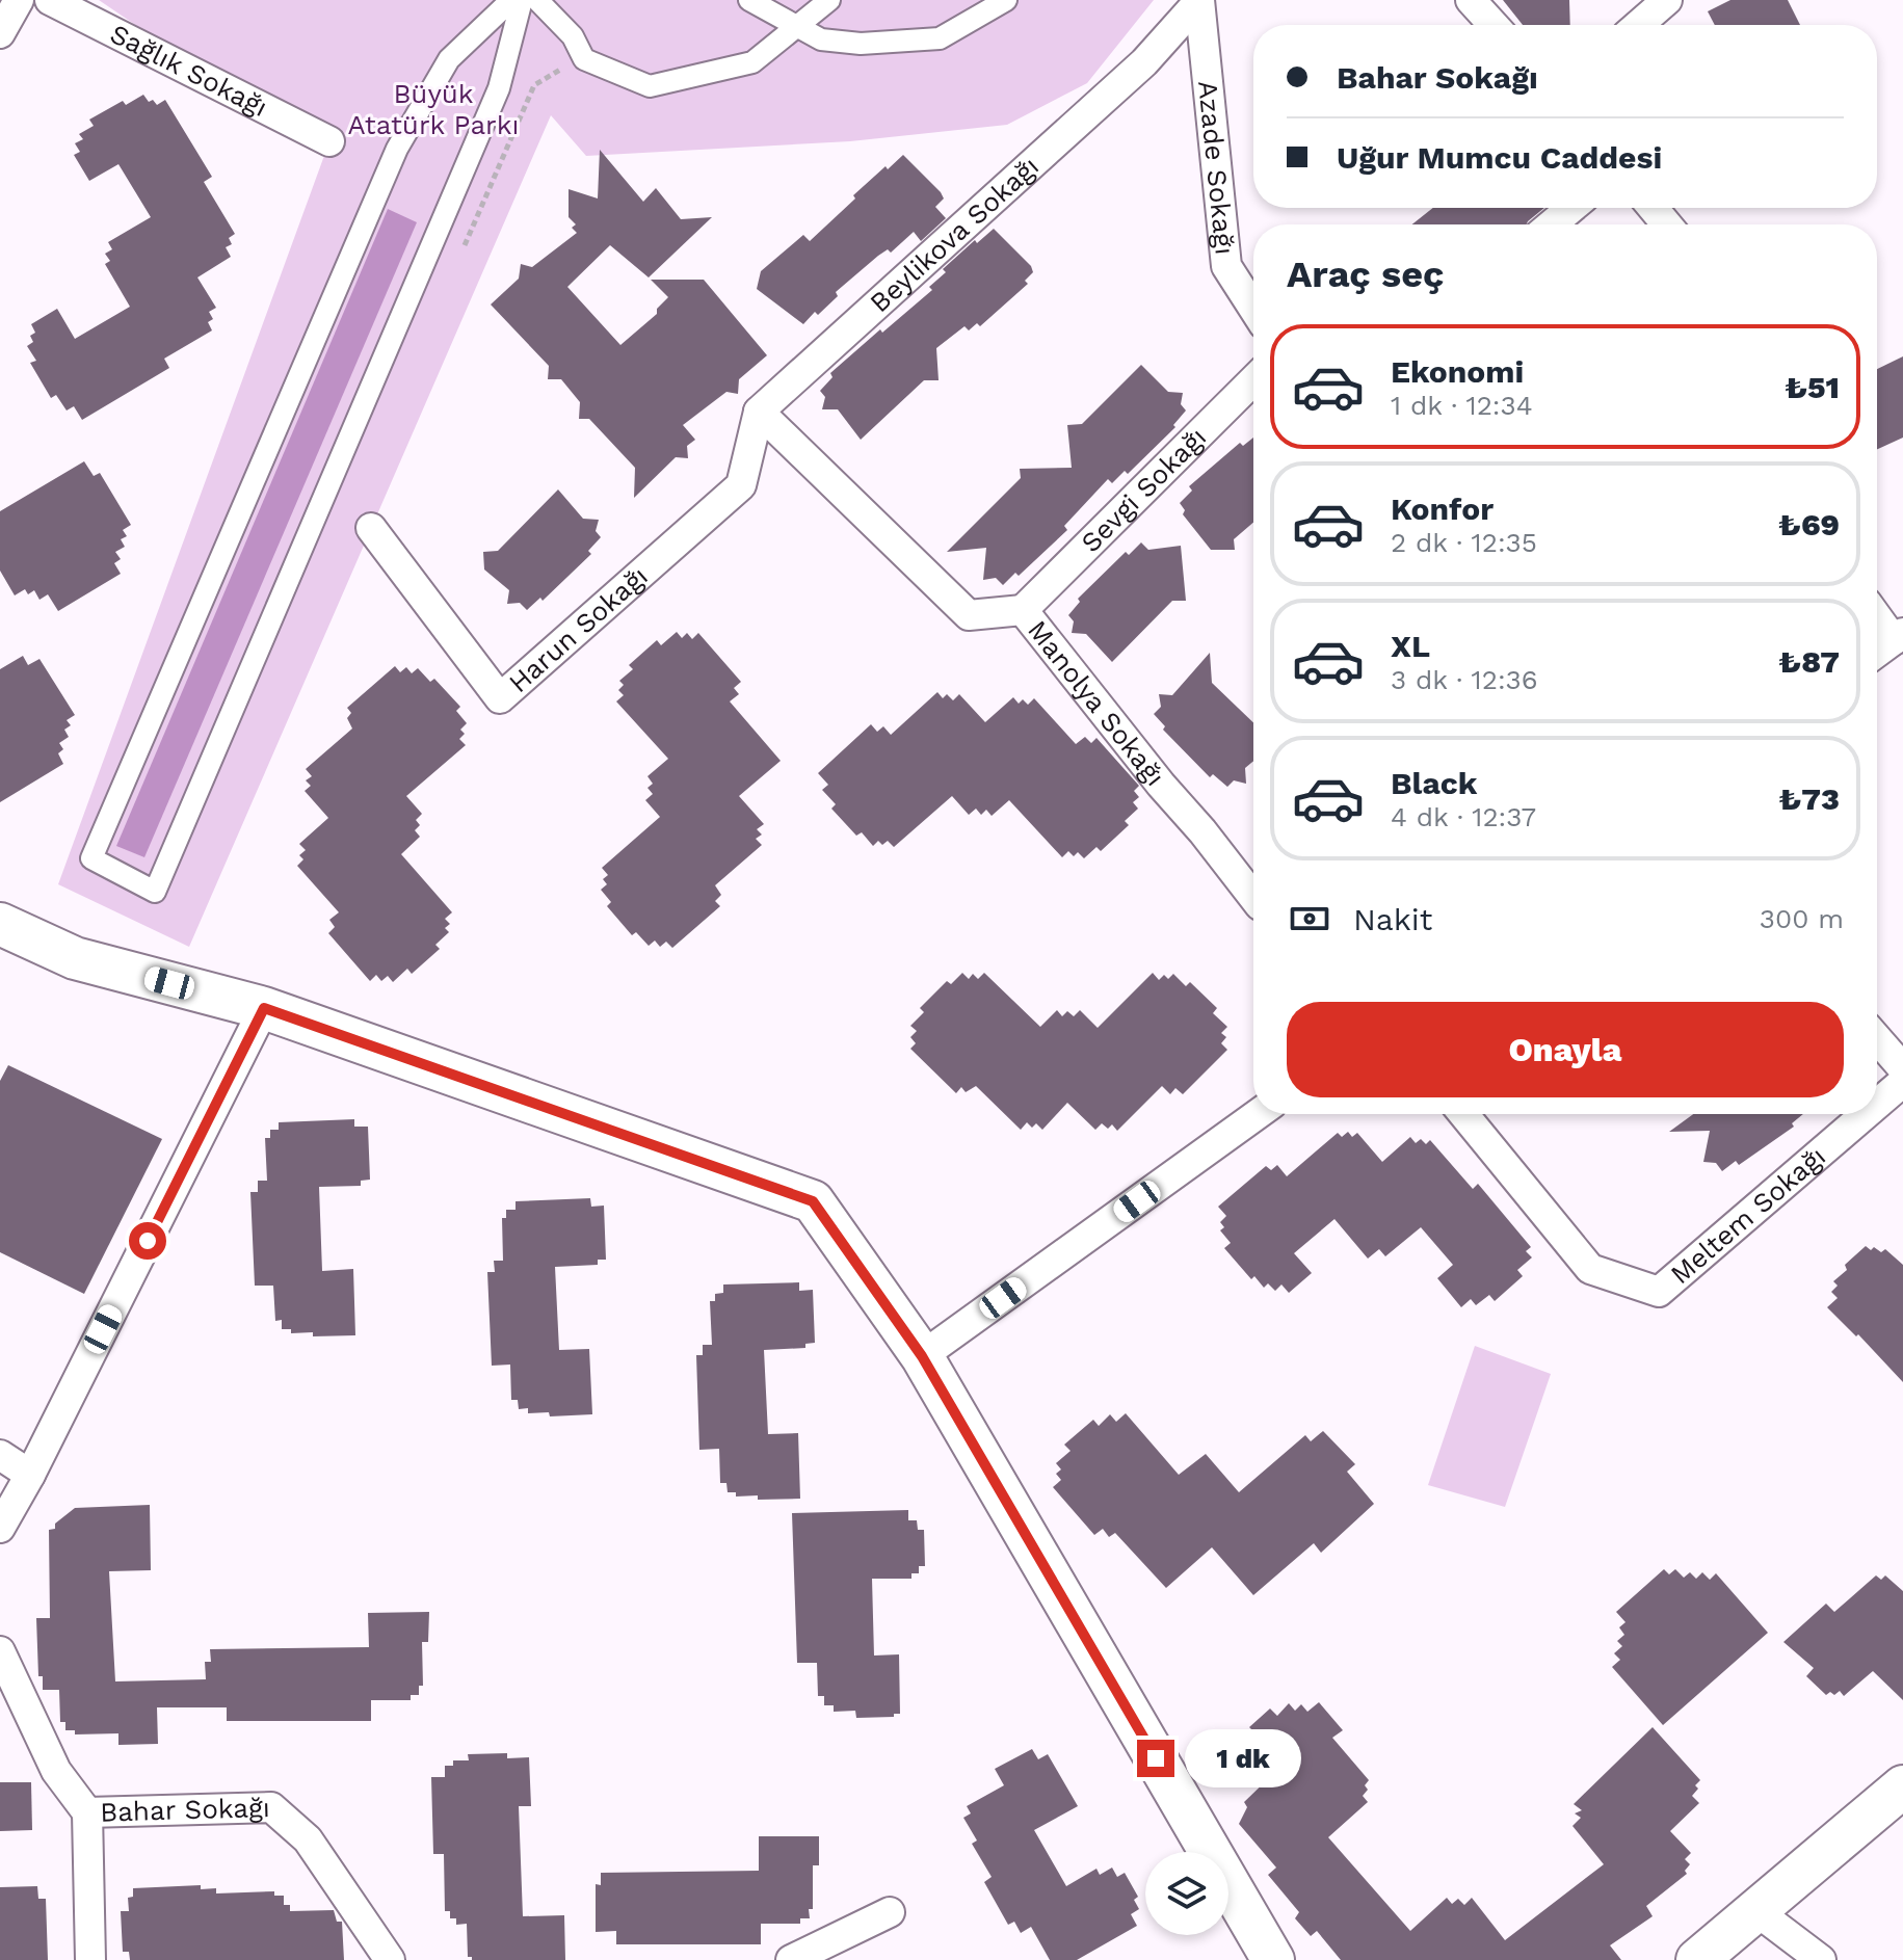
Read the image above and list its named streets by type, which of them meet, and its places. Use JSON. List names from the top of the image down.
{
  "streets": {
    "street": [
      "Sağlık Sokağı",
      "Azade Sokağı",
      "Beylikova Sokağı",
      "Sevgi Sokağı",
      "Harun Sokağı",
      "Manolya Sokağı",
      "Meltem Sokağı",
      "Bahar Sokağı"
    ]
  },
  "crossings": [
    ["Azade Sokağı", "Beylikova Sokağı"],
    ["Beylikova Sokağı", "Harun Sokağı"],
    ["Beylikova Sokağı", "Manolya Sokağı"],
    ["Sevgi Sokağı", "Manolya Sokağı"],
    ["Harun Sokağı", "Manolya Sokağı"]
  ],
  "parks": ["Büyük Atatürk Parkı"],
  "page": {
    "banner": ["Bahar Sokağı", "Uğur Mumcu Caddesi"],
    "heading": "Araç seç",
    "list": [
      {
        "name": "Ekonomi",
        "note": "1 dk · 12:34",
        "value": "₺51"
      },
      {
        "name": "Konfor",
        "note": "2 dk · 12:35",
        "value": "₺69"
      },
      {
        "name": "XL",
        "note": "3 dk · 12:36",
        "value": "₺87"
      },
      {
        "name": "Black",
        "note": "4 dk · 12:37",
        "value": "₺73"
      }
    ],
    "pay": ["Nakit", "300 m"],
    "buttons": "Onayla",
    "bubble": "1 dk"
  }
}
